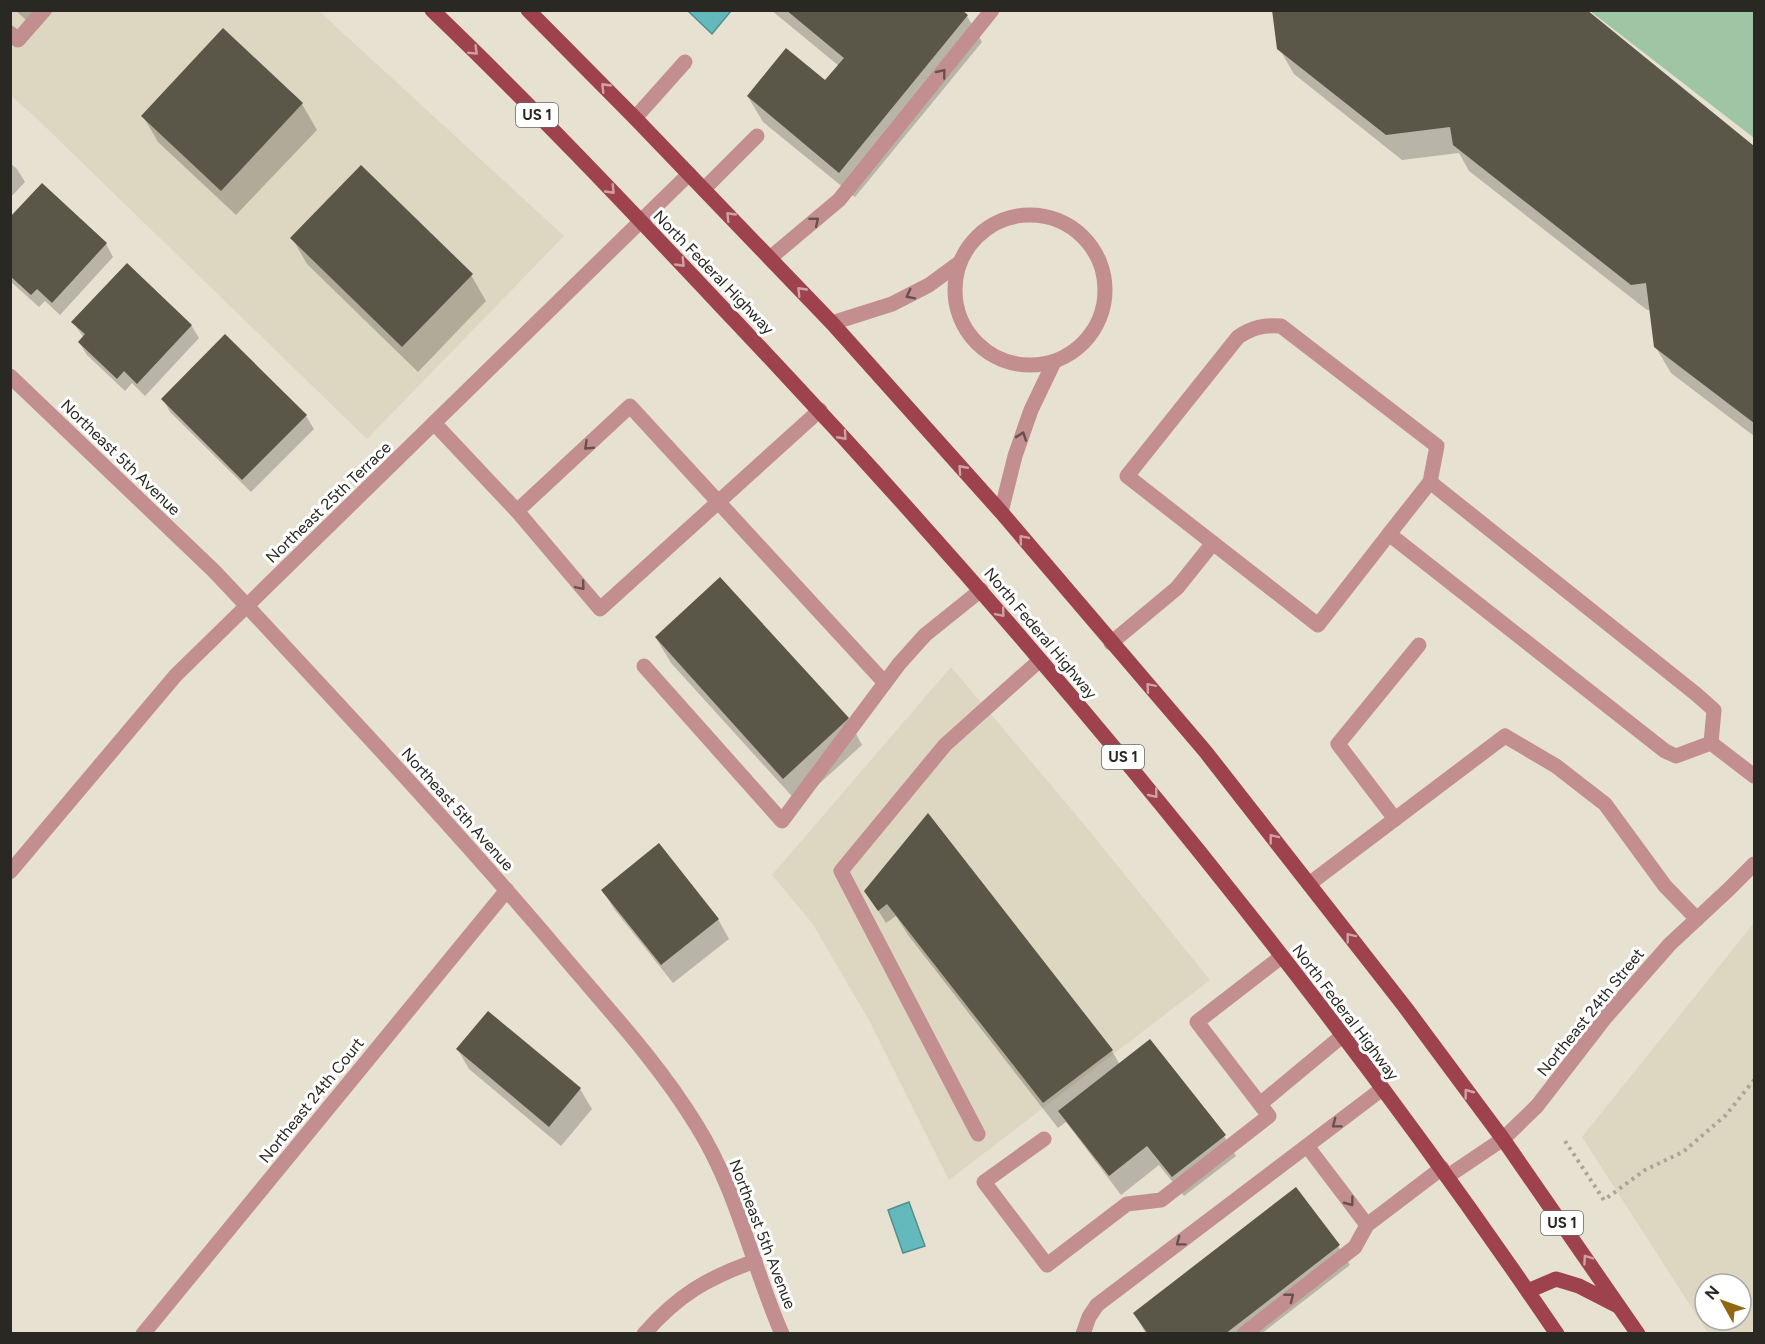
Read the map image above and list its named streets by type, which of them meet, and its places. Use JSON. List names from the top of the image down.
{
  "streets": {
    "main road": ["US 1", "North Federal Highway"],
    "street": [
      "Northeast 5th Avenue",
      "Northeast 25th Terrace",
      "Northeast 24th Street",
      "Northeast 24th Court"
    ]
  },
  "crossings": [
    ["US 1", "Northeast 25th Terrace"],
    ["US 1", "Northeast 24th Street"],
    ["North Federal Highway", "Northeast 25th Terrace"],
    ["North Federal Highway", "Northeast 24th Street"],
    ["Northeast 5th Avenue", "Northeast 25th Terrace"],
    ["Northeast 5th Avenue", "Northeast 24th Court"]
  ],
  "north": "top left"
}
